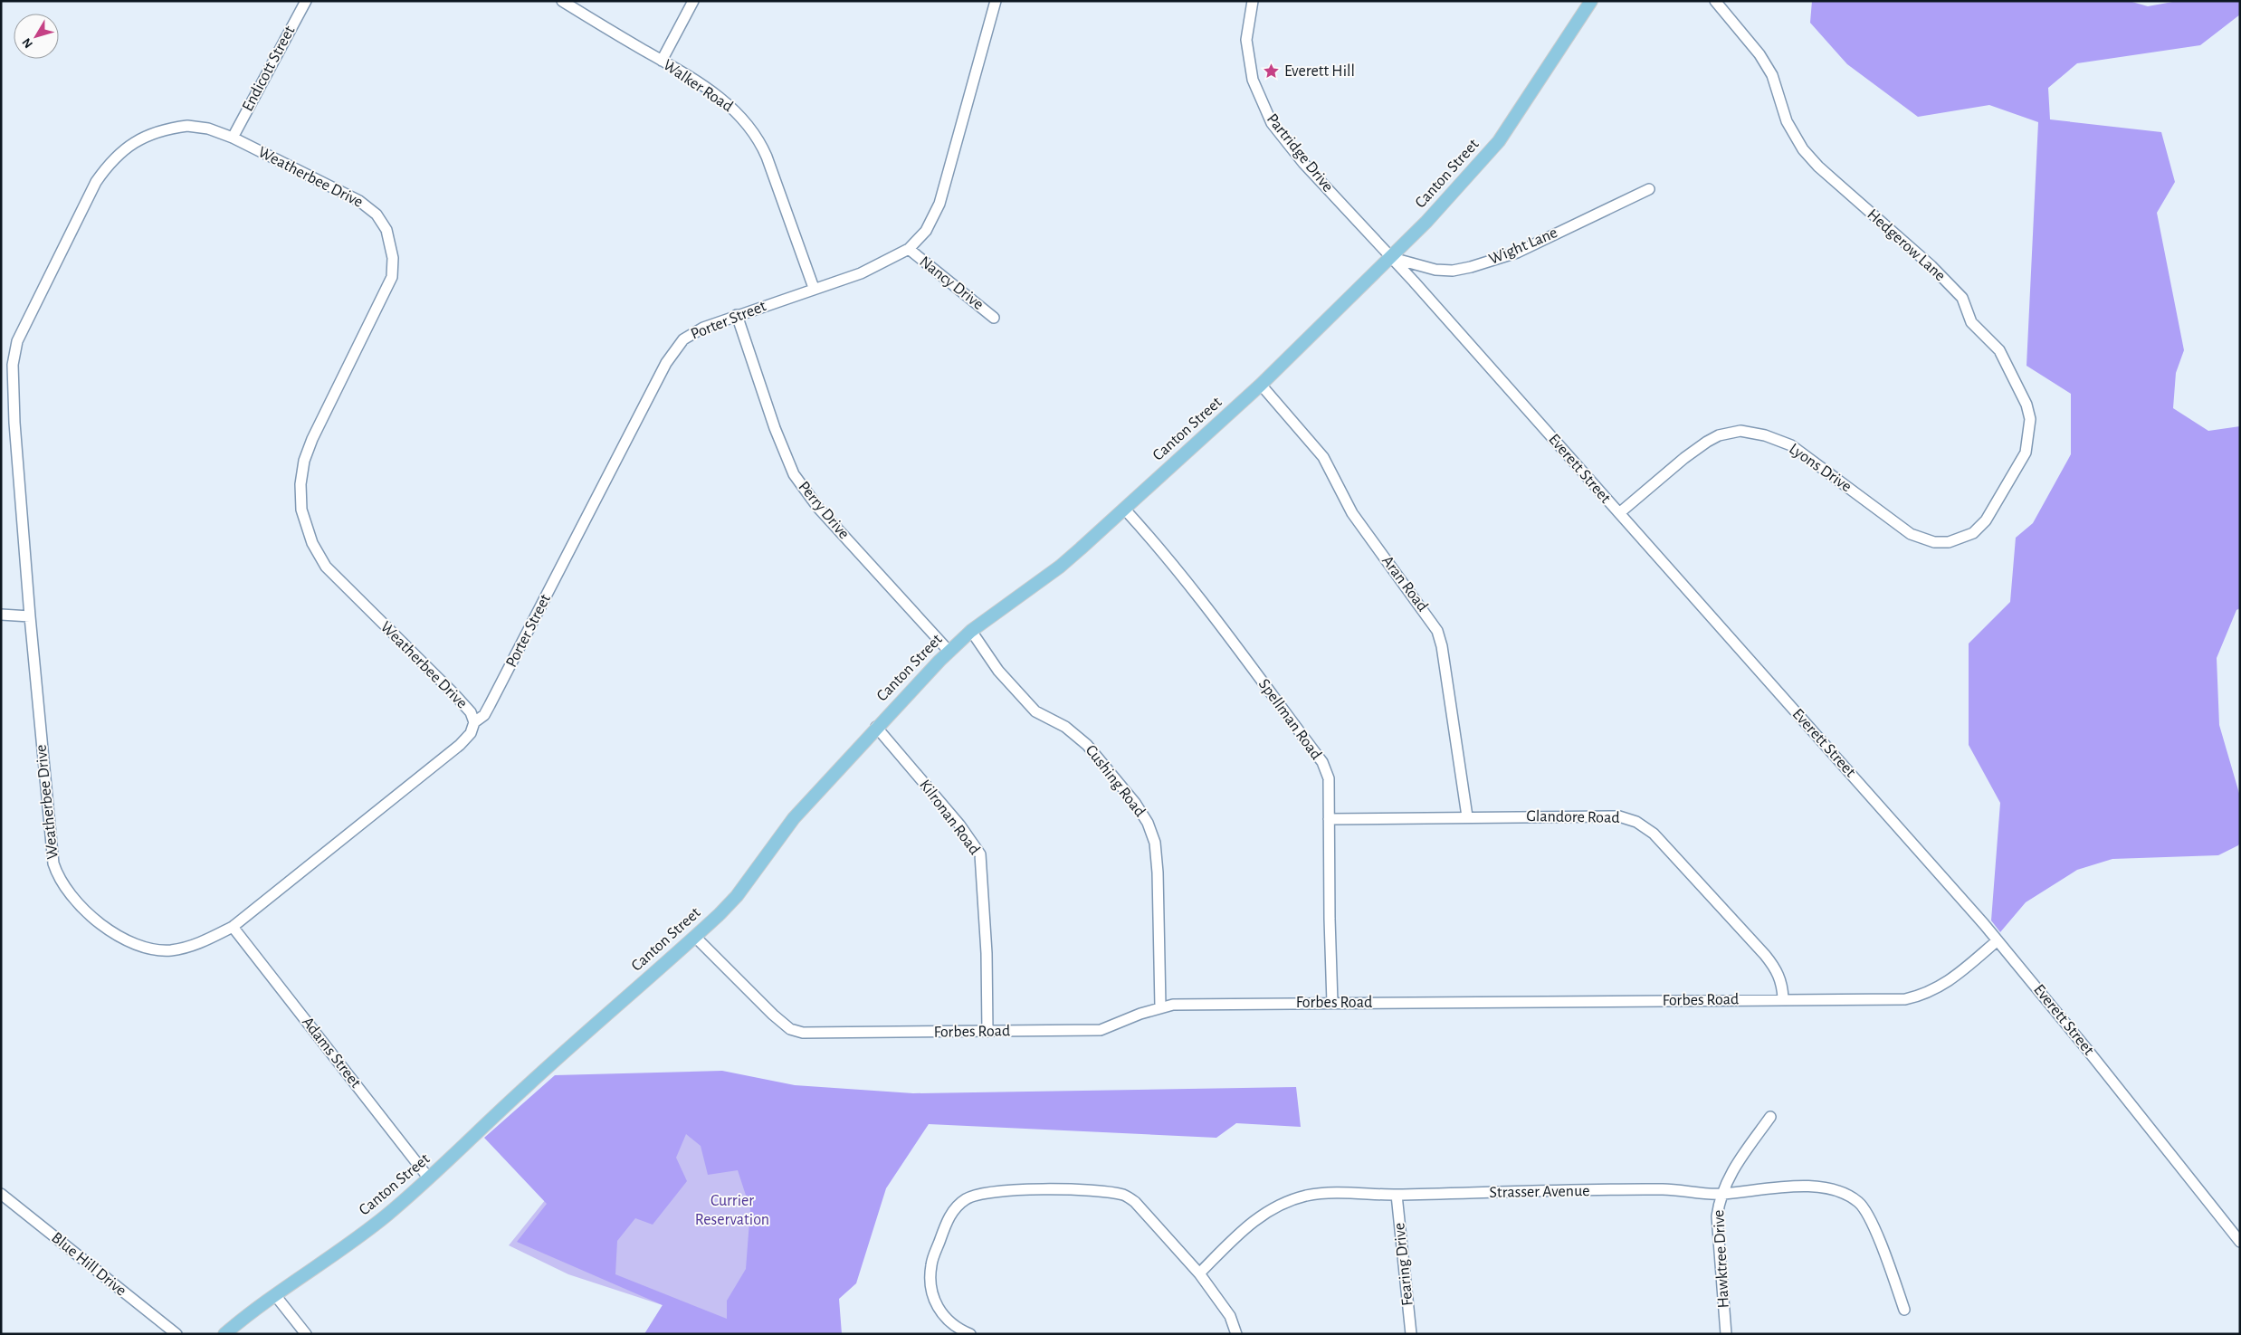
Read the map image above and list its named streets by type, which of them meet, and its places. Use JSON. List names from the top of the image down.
{
  "streets": {
    "main road": ["Canton Street"],
    "street": [
      "Endicott Street",
      "Walker Road",
      "Partridge Drive",
      "Weatherbee Drive",
      "Hedgerow Lane",
      "Wight Lane",
      "Nancy Drive",
      "Porter Street",
      "Lyons Drive",
      "Everett Street",
      "Perry Drive",
      "Aran Road",
      "Spellman Road",
      "Cushing Road",
      "Kilronan Road",
      "Glandore Road",
      "Forbes Road",
      "Adams Street",
      "Strasser Avenue",
      "Hawktree Drive",
      "Blue Hill Drive",
      "Fearing Drive"
    ]
  },
  "crossings": [
    ["Endicott Street", "Weatherbee Drive"],
    ["Walker Road", "Porter Street"],
    ["Partridge Drive", "Canton Street"],
    ["Partridge Drive", "Wight Lane"],
    ["Partridge Drive", "Everett Street"],
    ["Canton Street", "Wight Lane"],
    ["Canton Street", "Everett Street"],
    ["Canton Street", "Perry Drive"],
    ["Canton Street", "Aran Road"],
    ["Canton Street", "Spellman Road"],
    ["Canton Street", "Cushing Road"],
    ["Canton Street", "Kilronan Road"],
    ["Canton Street", "Forbes Road"],
    ["Canton Street", "Adams Street"],
    ["Weatherbee Drive", "Porter Street"],
    ["Weatherbee Drive", "Adams Street"],
    ["Hedgerow Lane", "Lyons Drive"],
    ["Wight Lane", "Everett Street"],
    ["Nancy Drive", "Porter Street"],
    ["Porter Street", "Perry Drive"],
    ["Lyons Drive", "Everett Street"],
    ["Everett Street", "Forbes Road"],
    ["Aran Road", "Glandore Road"],
    ["Spellman Road", "Glandore Road"],
    ["Spellman Road", "Forbes Road"],
    ["Cushing Road", "Forbes Road"],
    ["Kilronan Road", "Forbes Road"],
    ["Glandore Road", "Forbes Road"],
    ["Strasser Avenue", "Hawktree Drive"],
    ["Strasser Avenue", "Fearing Drive"]
  ],
  "parks": ["Currier Reservation"],
  "places": {
    "place": ["Everett Hill"]
  },
  "north": "bottom left"
}
